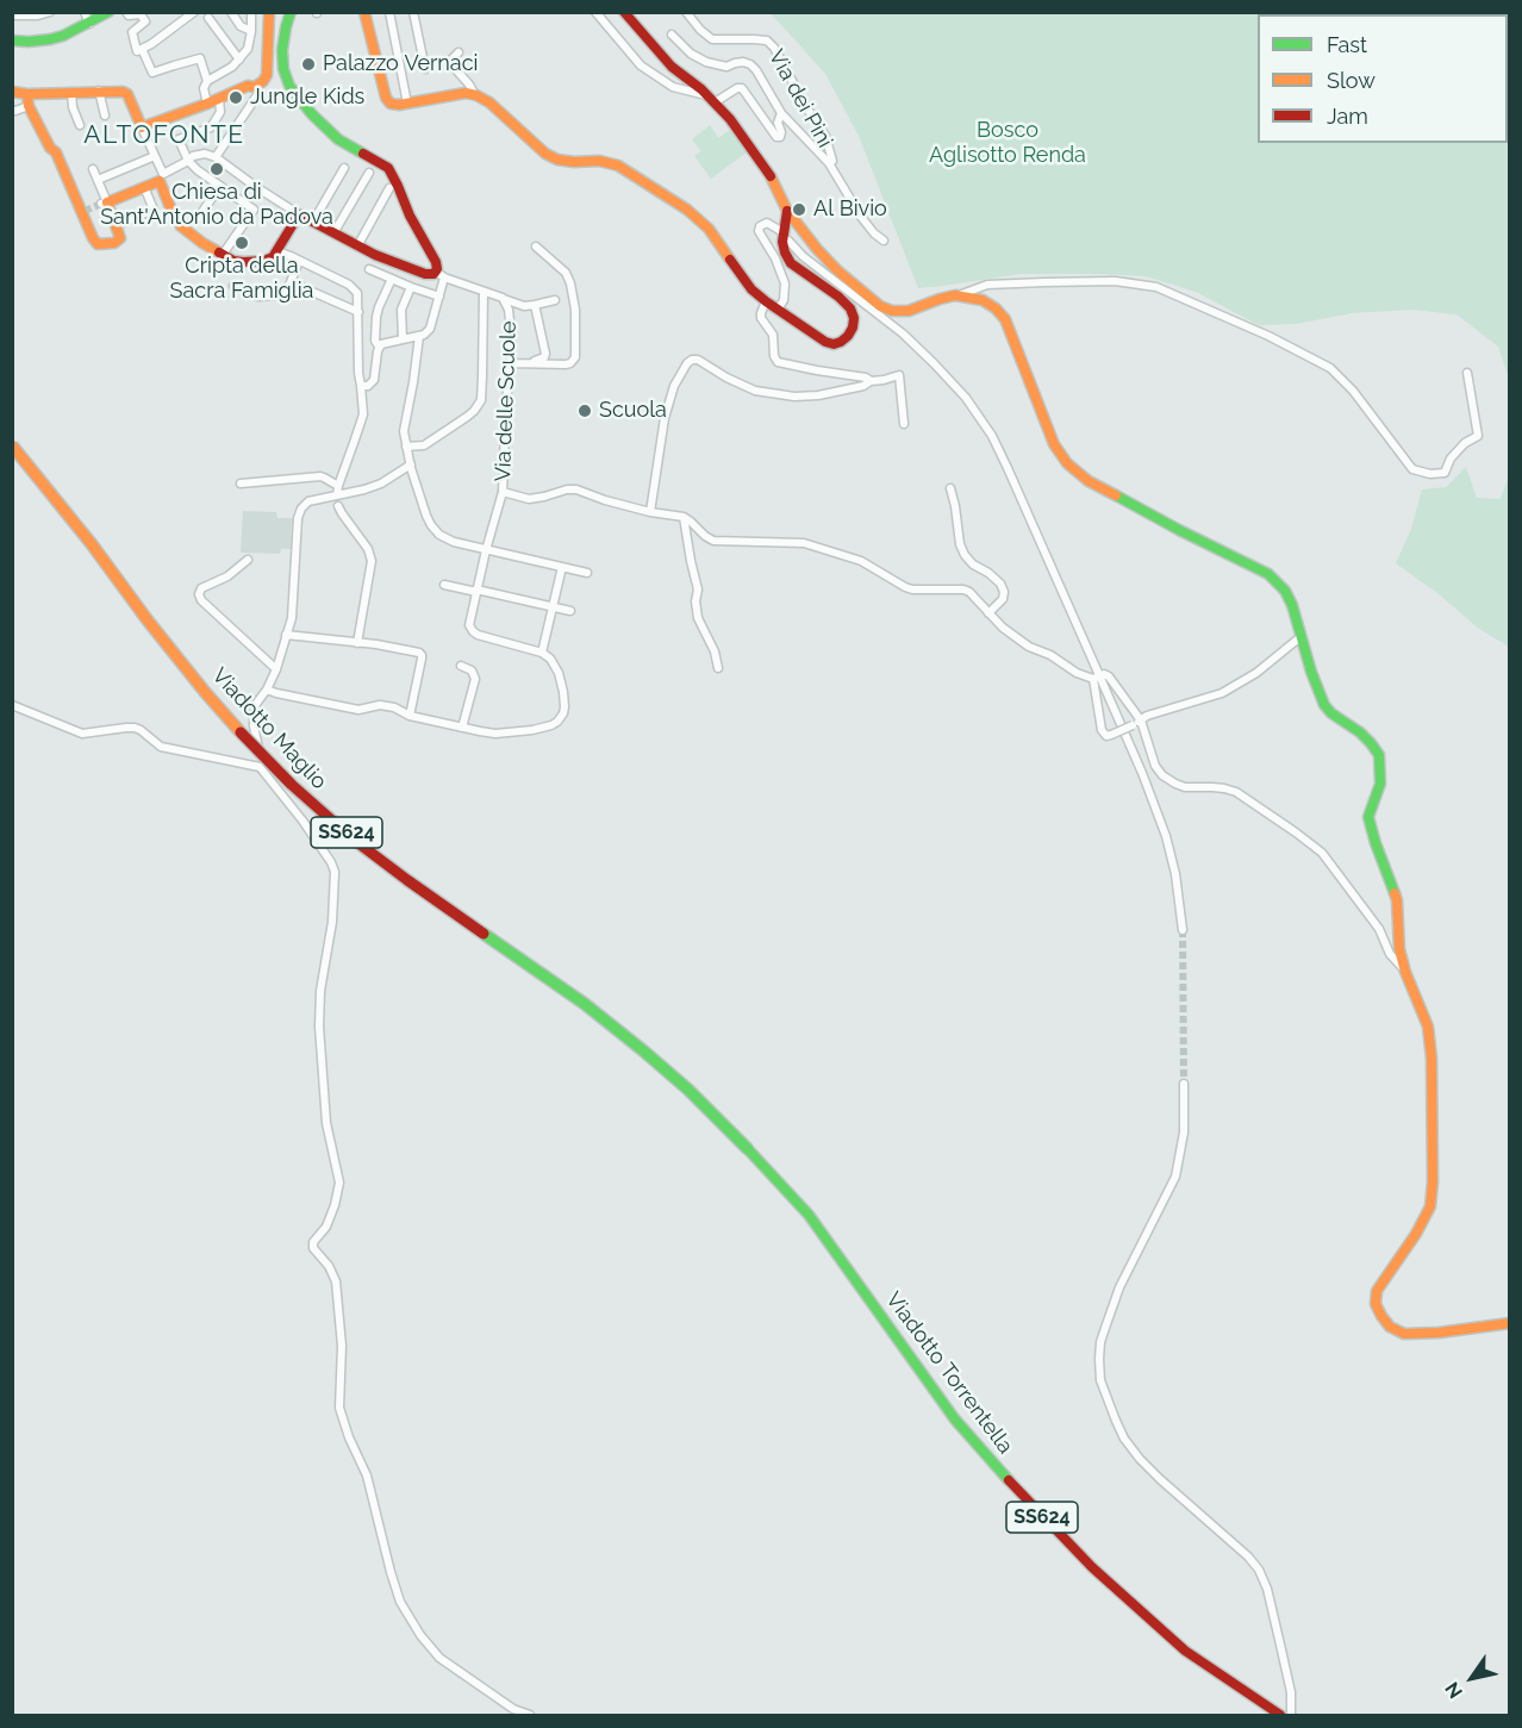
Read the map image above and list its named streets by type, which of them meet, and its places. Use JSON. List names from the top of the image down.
{
  "streets": {
    "main road": ["Viadotto Maglio", "SS624", "Viadotto Torrentella"],
    "street": ["Via dei Pini", "Via delle Scuole"]
  },
  "crossings": [
    ["Viadotto Maglio", "Viadotto Torrentella"]
  ],
  "districts": ["ALTOFONTE"],
  "parks": ["Bosco Aglisotto Renda"],
  "places": [
    "Palazzo Vernaci",
    "Jungle Kids",
    "Chiesa di Sant'Antonio da Padova",
    "Al Bivio",
    "Cripta della Sacra Famiglia",
    "Scuola"
  ],
  "legend": ["Fast", "Slow", "Jam"],
  "north": "bottom left"
}
